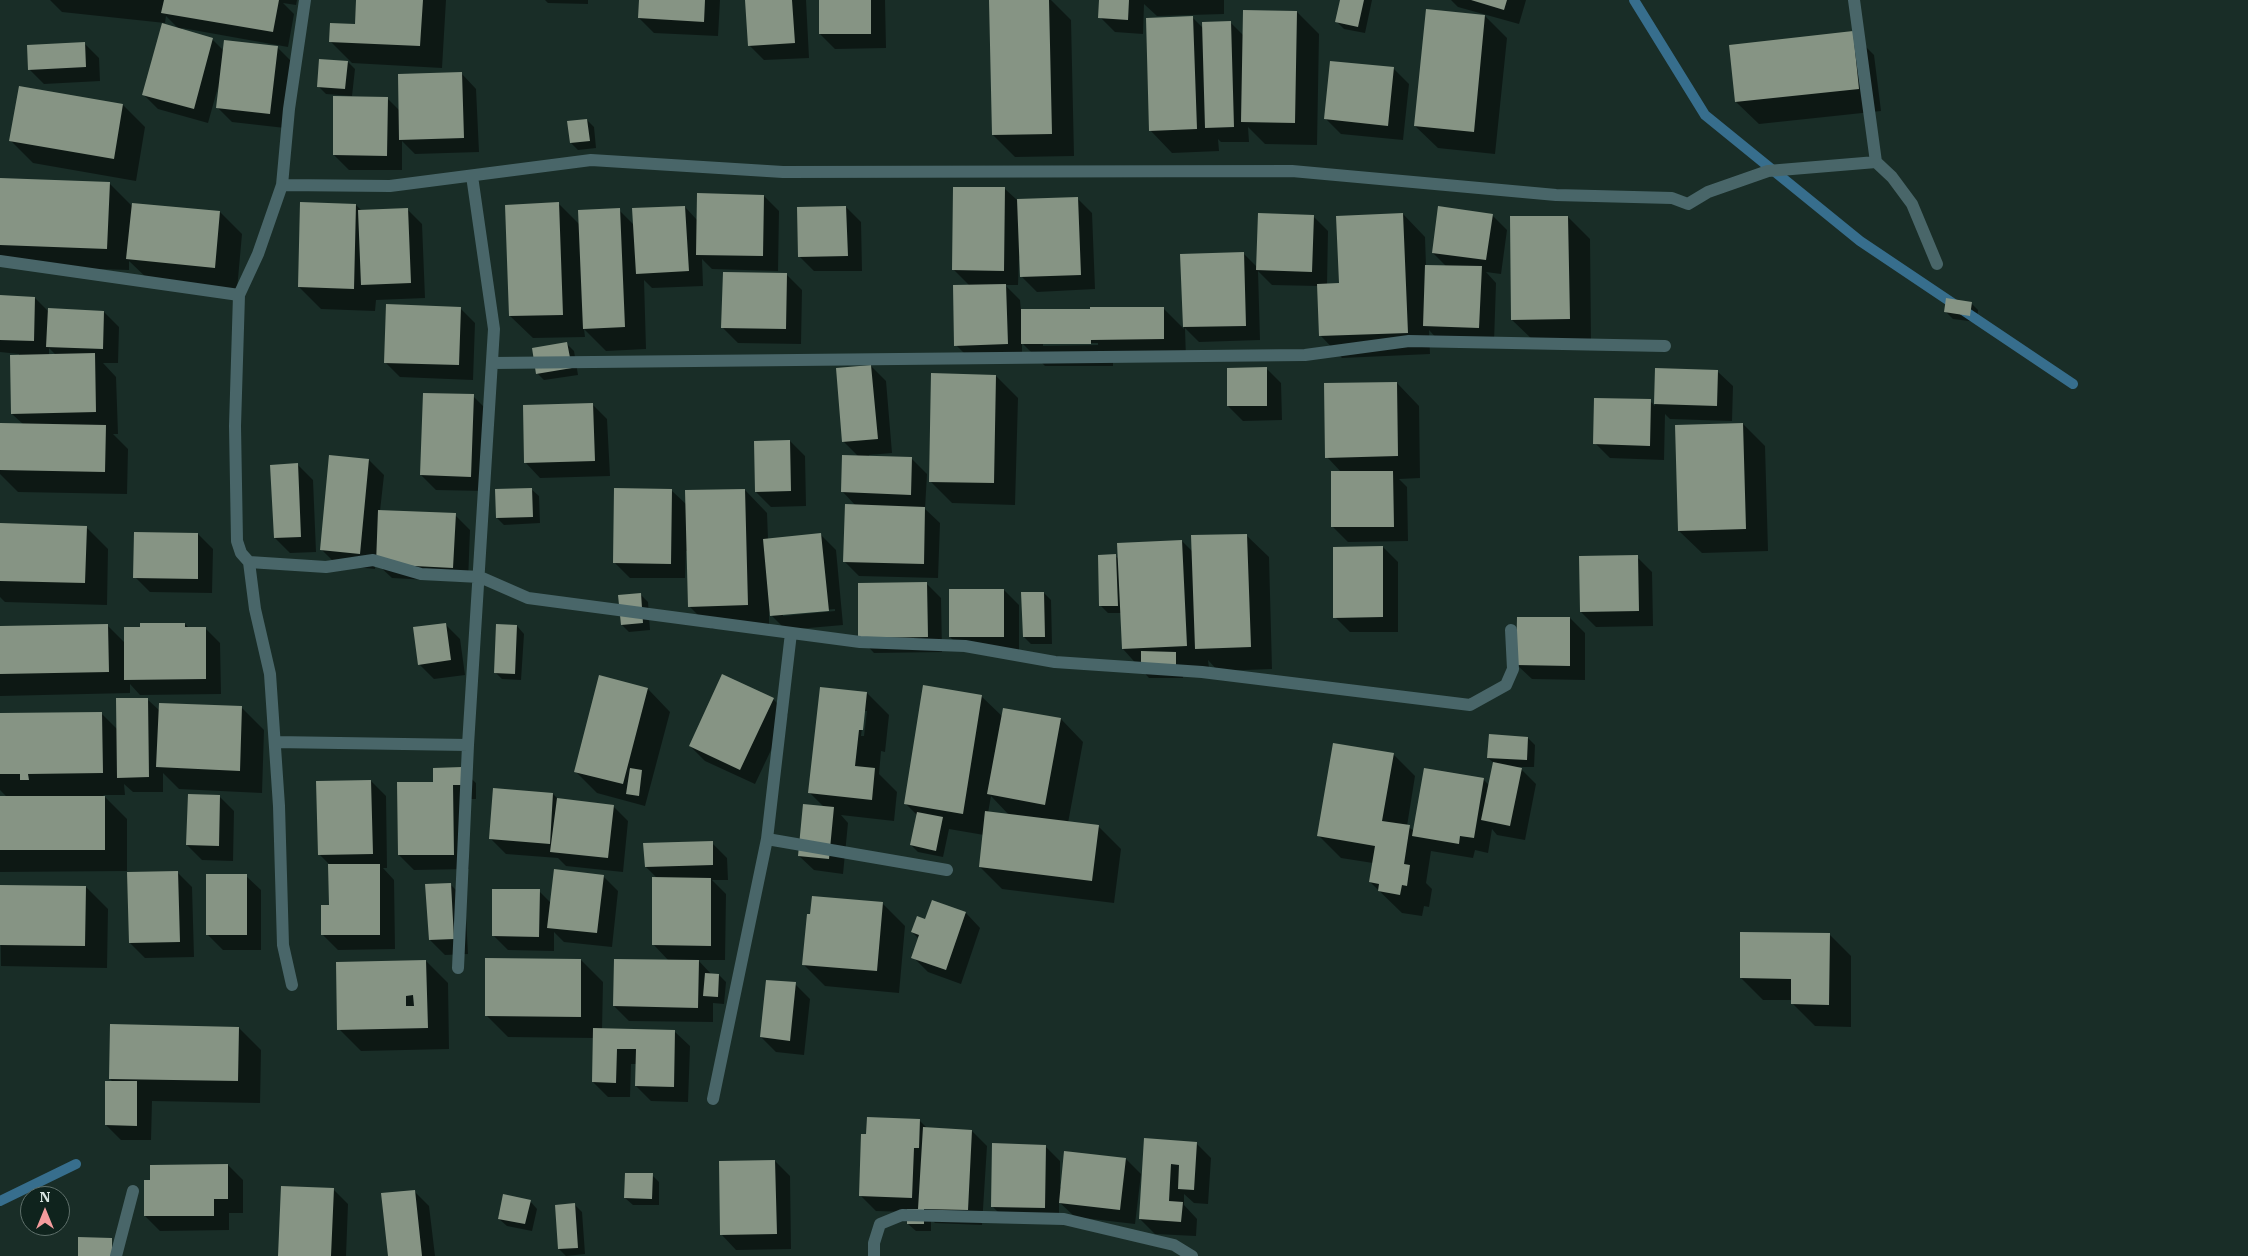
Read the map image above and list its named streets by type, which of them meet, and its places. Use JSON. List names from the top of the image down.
{
  "north": "top"
}
